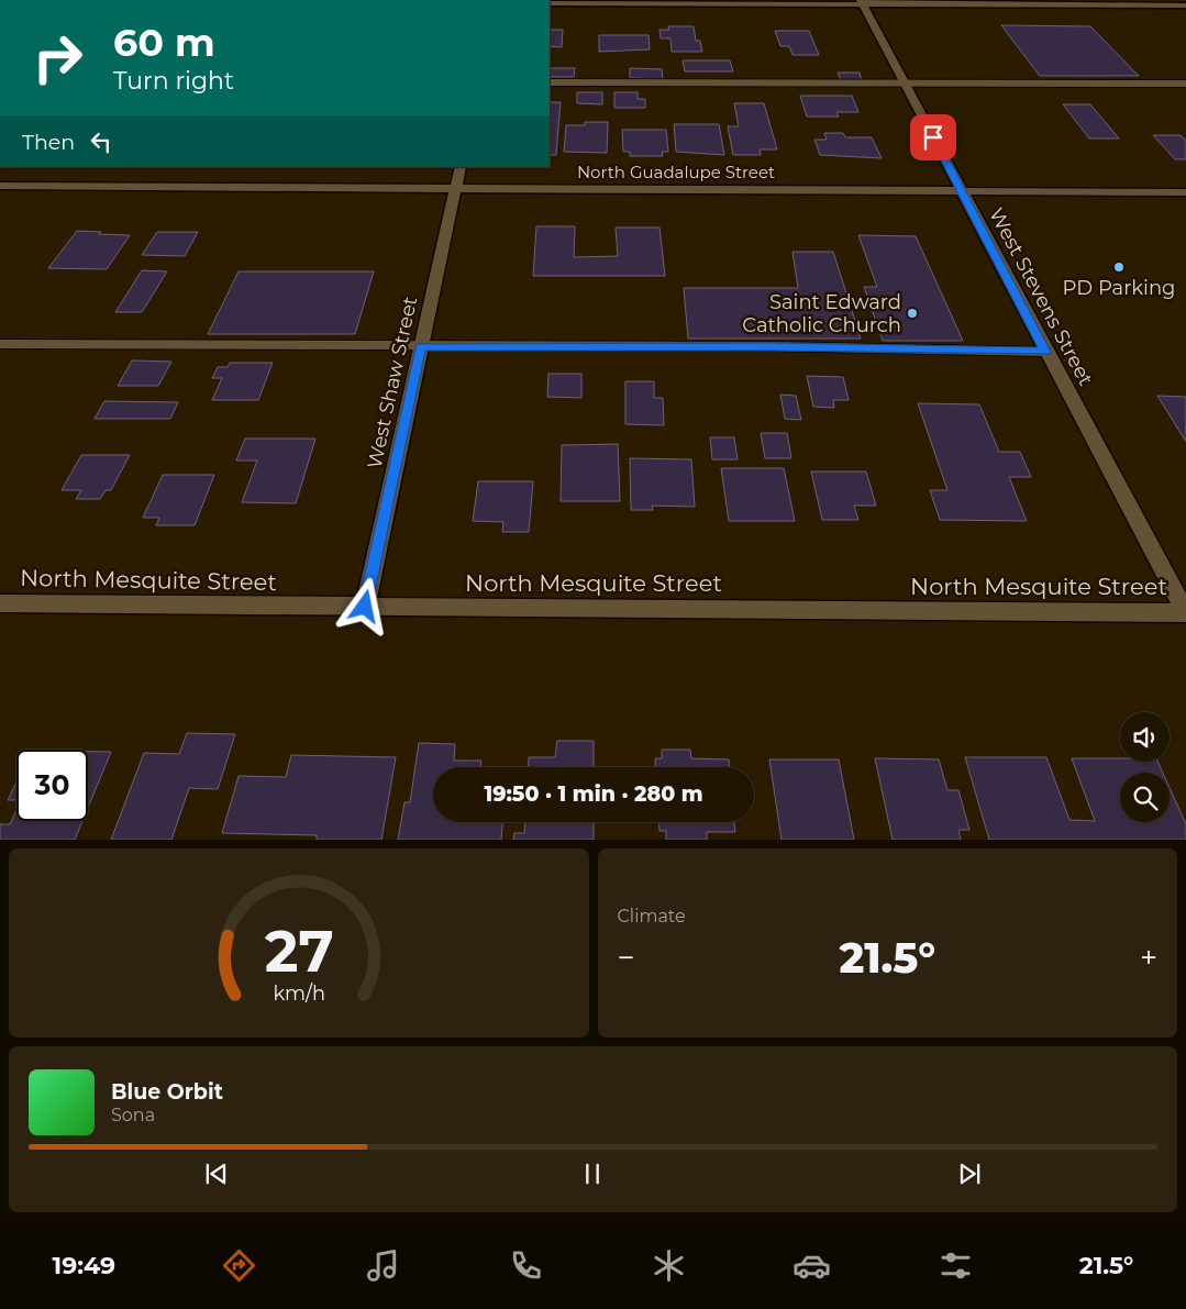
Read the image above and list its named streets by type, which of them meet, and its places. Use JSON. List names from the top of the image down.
{
  "streets": {
    "street": [
      "North Guadalupe Street",
      "West Stevens Street",
      "West Shaw Street",
      "North Mesquite Street"
    ]
  },
  "crossings": [
    ["North Guadalupe Street", "West Stevens Street"],
    ["North Guadalupe Street", "West Shaw Street"],
    ["West Stevens Street", "North Mesquite Street"],
    ["West Shaw Street", "North Mesquite Street"]
  ],
  "places": ["PD Parking", "Saint Edward Catholic Church"],
  "page": {
    "turn": ["60 m", "Turn right"],
    "then": "Then",
    "limit": "30",
    "trip": "19:50 · 1 min · 280 m",
    "tile": "Climate",
    "heat": ["−", "21.5°", "+"],
    "song": ["Blue Orbit", "Sona"],
    "tabs": ["19:49", "21.5°"],
    "gauge": ["27", "km/h"]
  }
}
